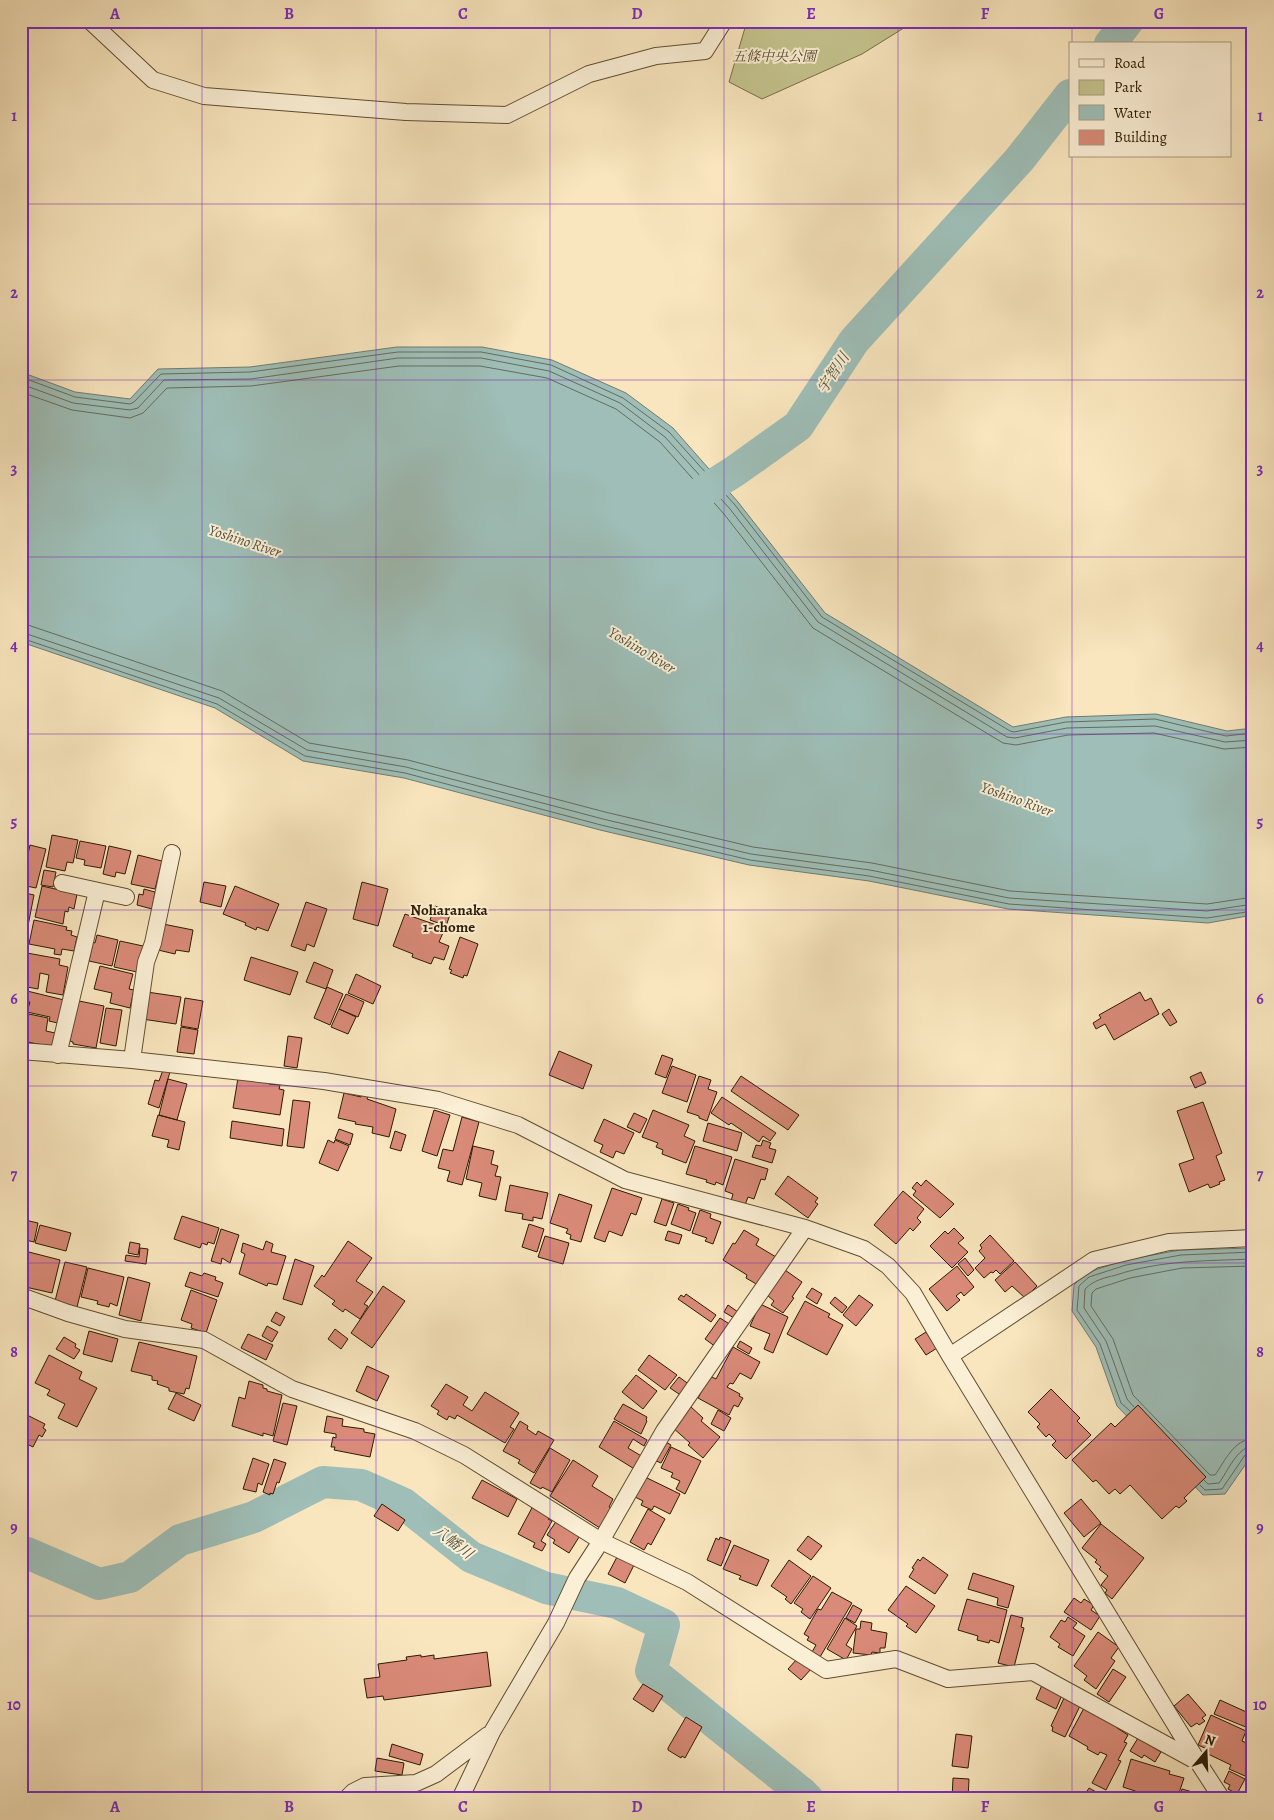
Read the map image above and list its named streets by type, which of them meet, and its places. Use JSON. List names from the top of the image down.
{
  "districts": ["Noharanaka 1-chome"],
  "water": ["宇智川", "Yoshino River", "八幡川"],
  "parks": ["五條中央公園"],
  "legend": [
    "Road",
    "Park",
    "Water",
    "Building"
  ],
  "north": "top",
  "grid": {
    "columns": [
      "A",
      "B",
      "C",
      "D",
      "E",
      "F",
      "G"
    ],
    "rows": [
      "1",
      "2",
      "3",
      "4",
      "5",
      "6",
      "7",
      "8",
      "9",
      "10"
    ]
  }
}
